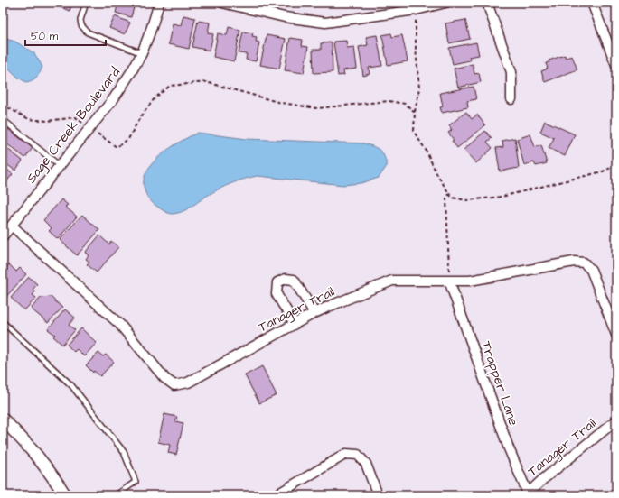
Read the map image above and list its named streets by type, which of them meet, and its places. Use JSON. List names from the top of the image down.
{
  "streets": {
    "street": ["Sage Creek Boulevard", "Tanager Trail", "Trapper Lane"]
  },
  "crossings": [
    ["Sage Creek Boulevard", "Tanager Trail"],
    ["Tanager Trail", "Trapper Lane"]
  ],
  "scale_bar": "50 m"
}
